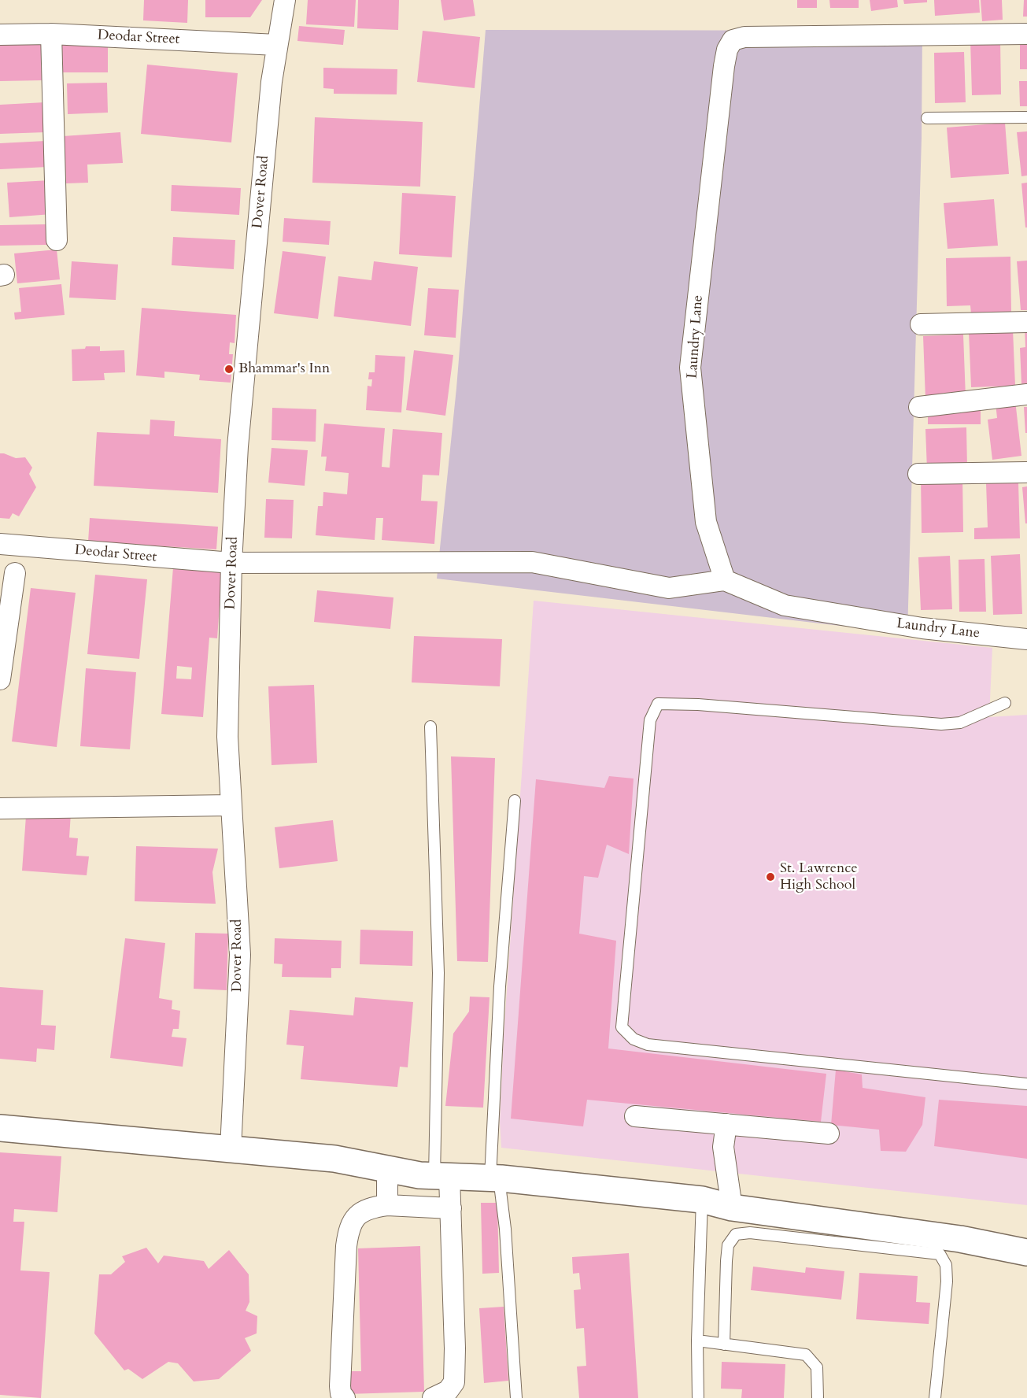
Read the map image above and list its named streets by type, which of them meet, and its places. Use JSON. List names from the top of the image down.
{
  "streets": {
    "street": ["Deodar Street", "Dover Road", "Laundry Lane"]
  },
  "crossings": [
    ["Deodar Street", "Dover Road"],
    ["Deodar Street", "Laundry Lane"]
  ],
  "places": ["Bhammar's Inn", "St. Lawrence High School"]
}
